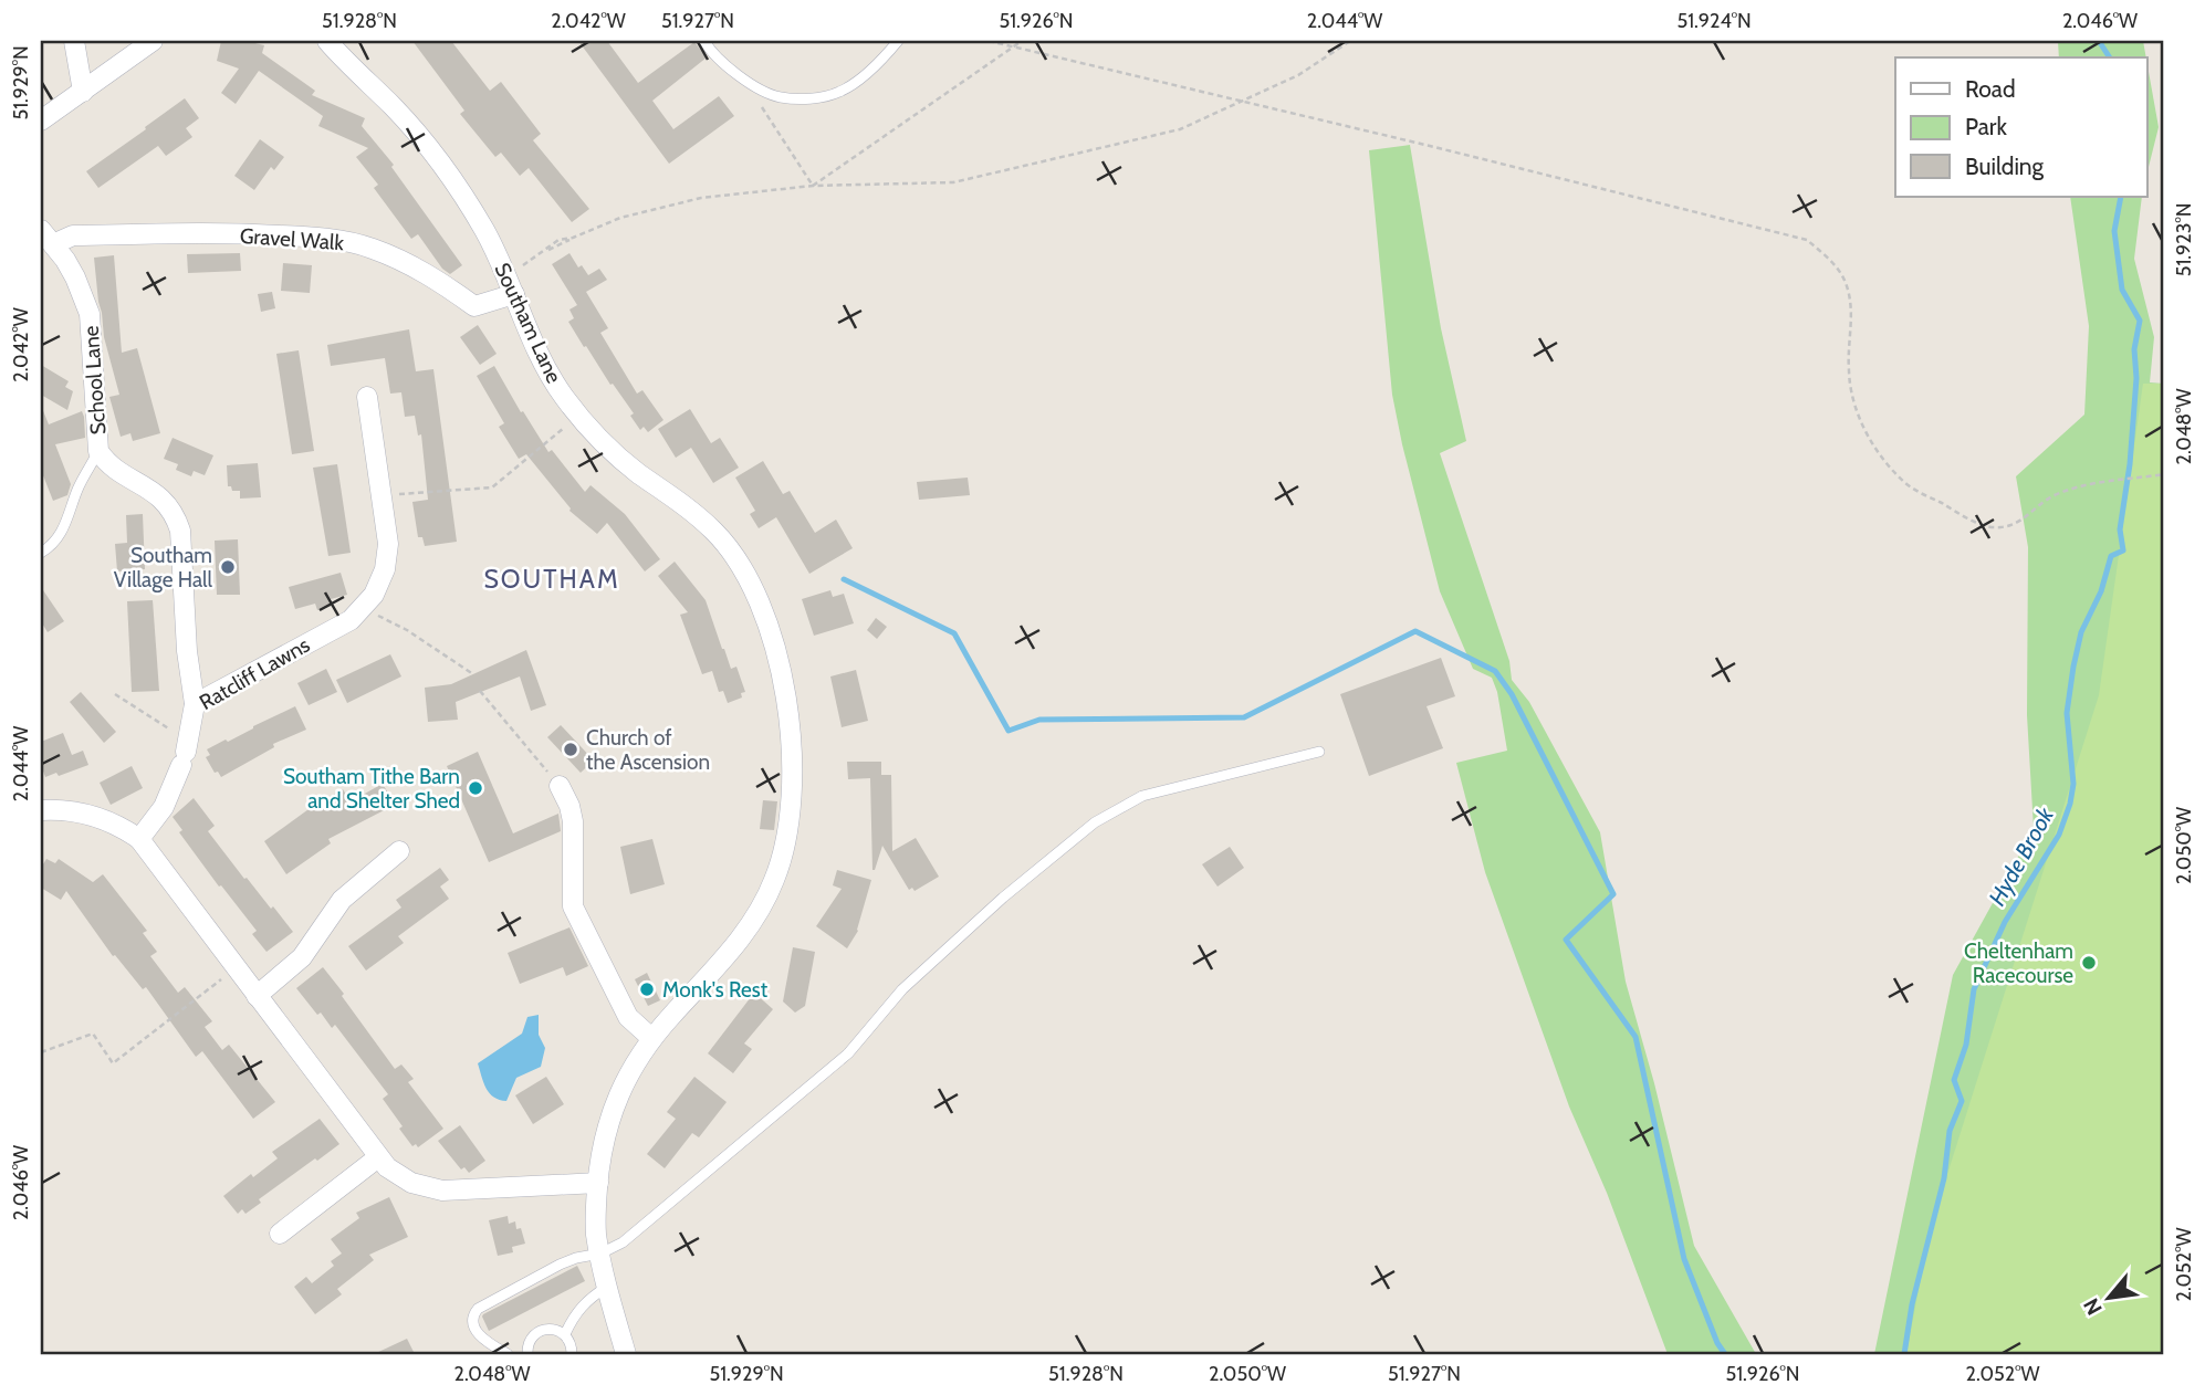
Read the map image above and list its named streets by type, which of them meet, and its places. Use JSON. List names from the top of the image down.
{
  "streets": {
    "street": [
      "Gravel Walk",
      "Southam Lane",
      "School Lane",
      "Ratcliff Lawns"
    ]
  },
  "crossings": [
    ["Gravel Walk", "Southam Lane"],
    ["Gravel Walk", "School Lane"]
  ],
  "districts": ["SOUTHAM"],
  "water": ["Hyde Brook"],
  "places": [
    "Southam Village Hall",
    "Church of the Ascension",
    "Southam Tithe Barn and Shelter Shed",
    "Cheltenham Racecourse",
    "Monk's Rest"
  ],
  "legend": ["Road", "Park", "Building"],
  "north": "bottom left",
  "coordinates": [
    "51.928°N",
    "2.042°W",
    "51.927°N",
    "51.926°N",
    "2.044°W",
    "51.924°N",
    "2.046°W",
    "51.929°N",
    "51.923°N",
    "2.048°W",
    "2.050°W",
    "2.052°W"
  ]
}
